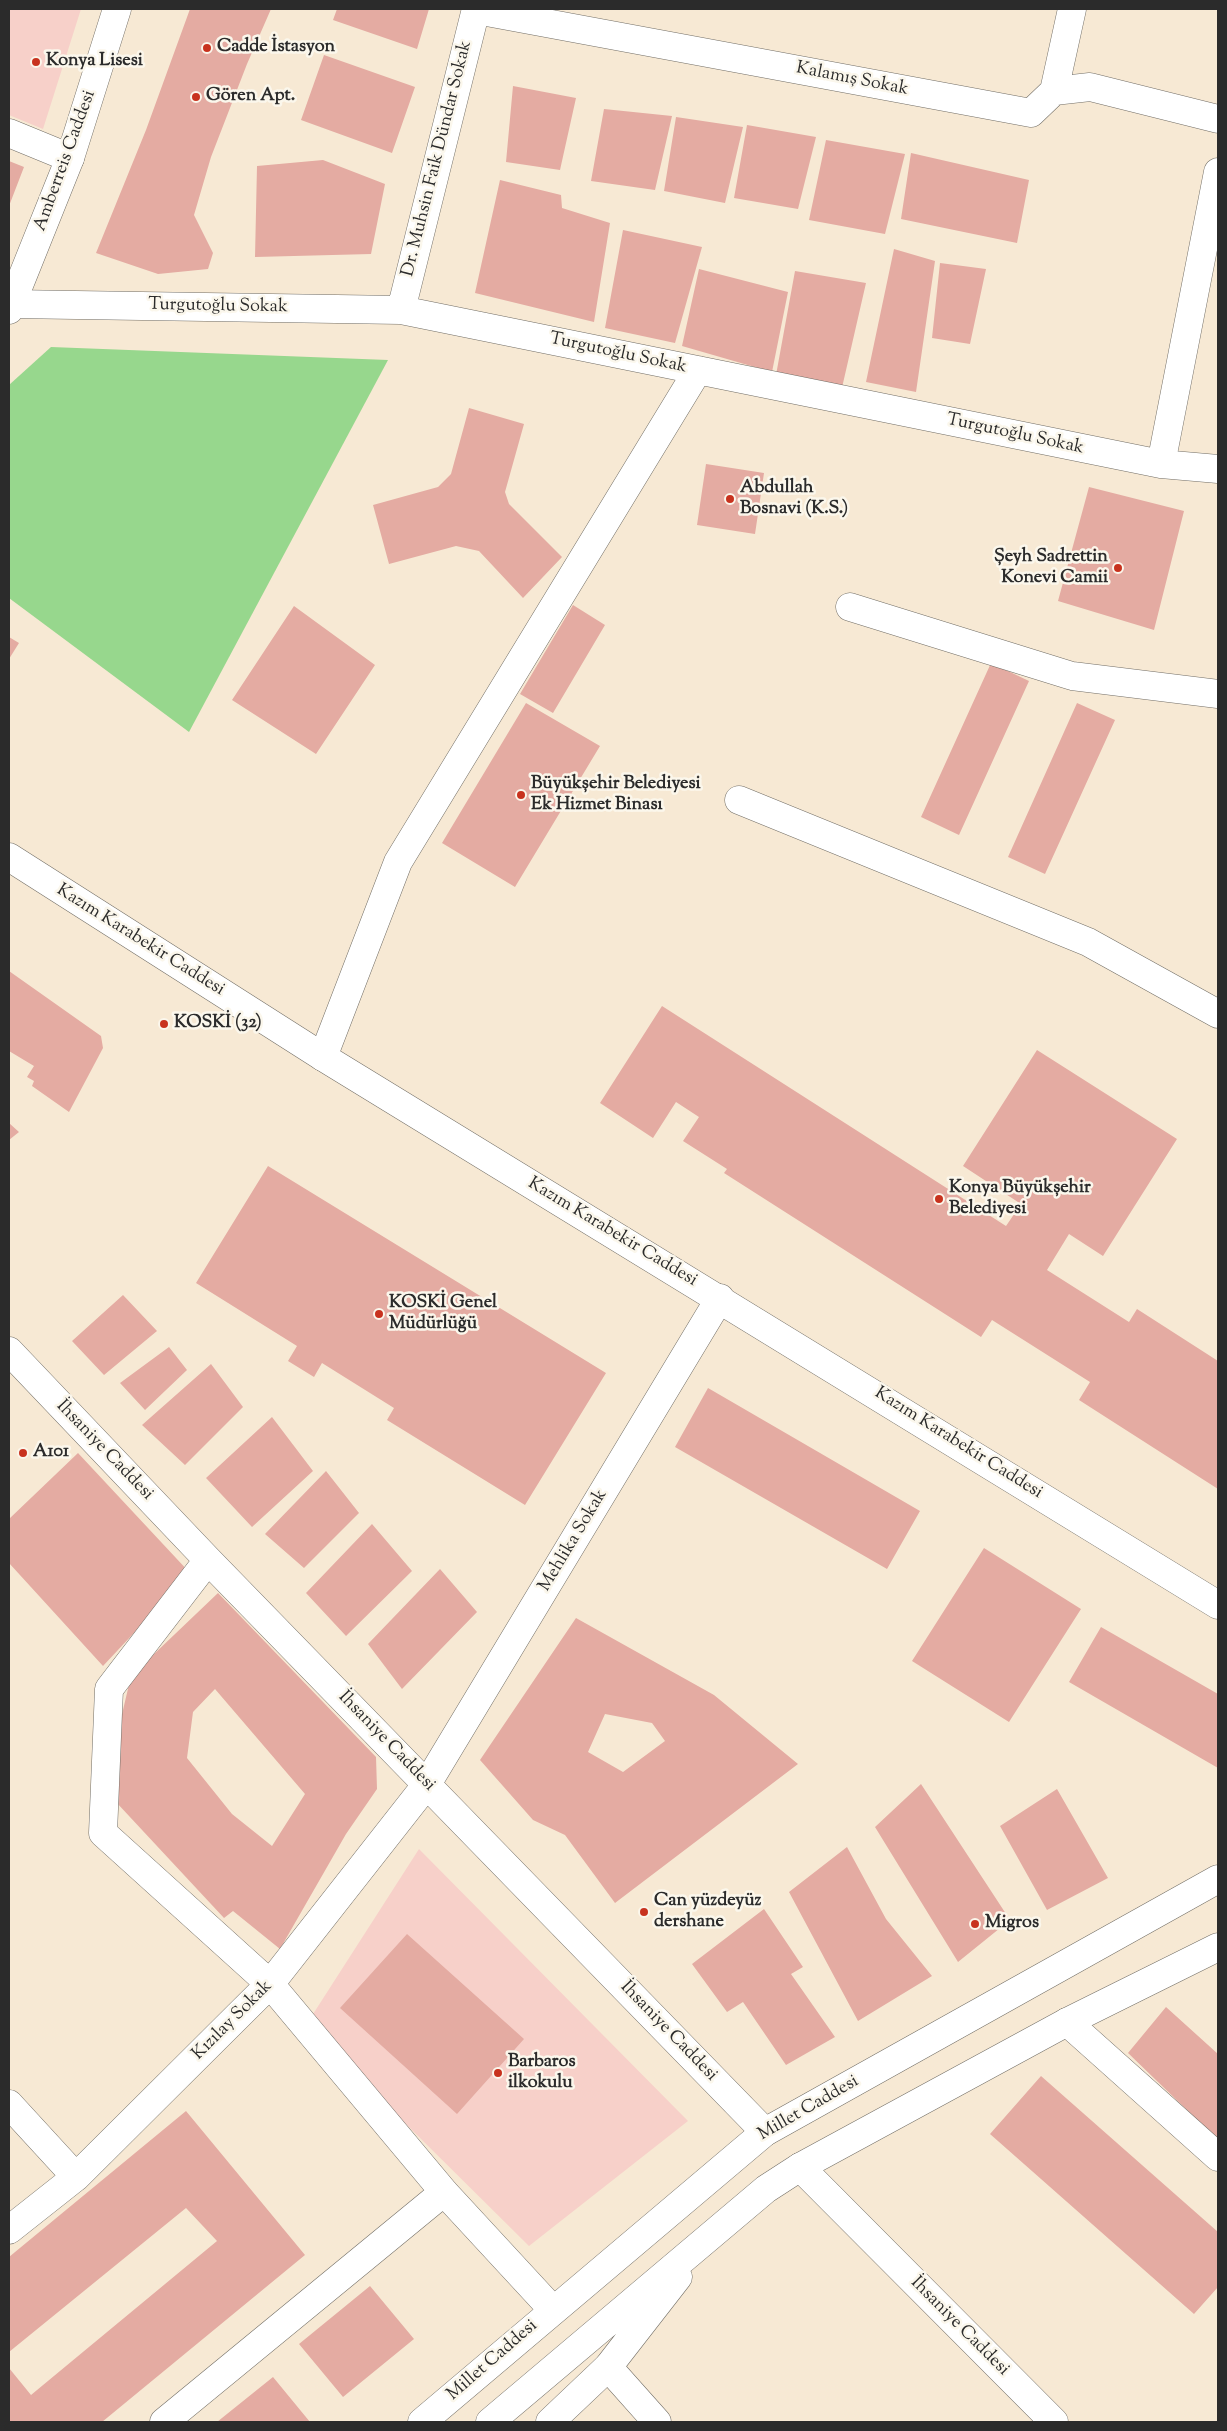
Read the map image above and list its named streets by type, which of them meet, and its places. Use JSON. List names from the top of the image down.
{
  "streets": {
    "street": [
      "Kalamış Sokak",
      "Dr. Muhsin Faik Dündar Sokak",
      "Amberreis Caddesi",
      "Turgutoğlu Sokak",
      "Kazım Karabekir Caddesi",
      "İhsaniye Caddesi",
      "Mehlika Sokak",
      "Kızılay Sokak",
      "Millet Caddesi"
    ]
  },
  "crossings": [
    ["Kalamış Sokak", "Dr. Muhsin Faik Dündar Sokak"],
    ["Dr. Muhsin Faik Dündar Sokak", "Turgutoğlu Sokak"],
    ["Amberreis Caddesi", "Turgutoğlu Sokak"],
    ["Kazım Karabekir Caddesi", "Mehlika Sokak"],
    ["İhsaniye Caddesi", "Mehlika Sokak"],
    ["İhsaniye Caddesi", "Kızılay Sokak"],
    ["İhsaniye Caddesi", "Millet Caddesi"],
    ["Mehlika Sokak", "Kızılay Sokak"]
  ],
  "places": [
    "Cadde İstasyon",
    "Konya Lisesi",
    "Gören Apt.",
    "Abdullah Bosnavi (K.S.)",
    "Şeyh Sadrettin Konevi Camii",
    "Büyükşehir Belediyesi Ek Hizmet Binası",
    "KOSKİ (32)",
    "Konya Büyükşehir Belediyesi",
    "KOSKİ Genel Müdürlüğü",
    "A101",
    "Can yüzdeyüz dershane",
    "Migros",
    "Barbaros ilkokulu"
  ]
}
